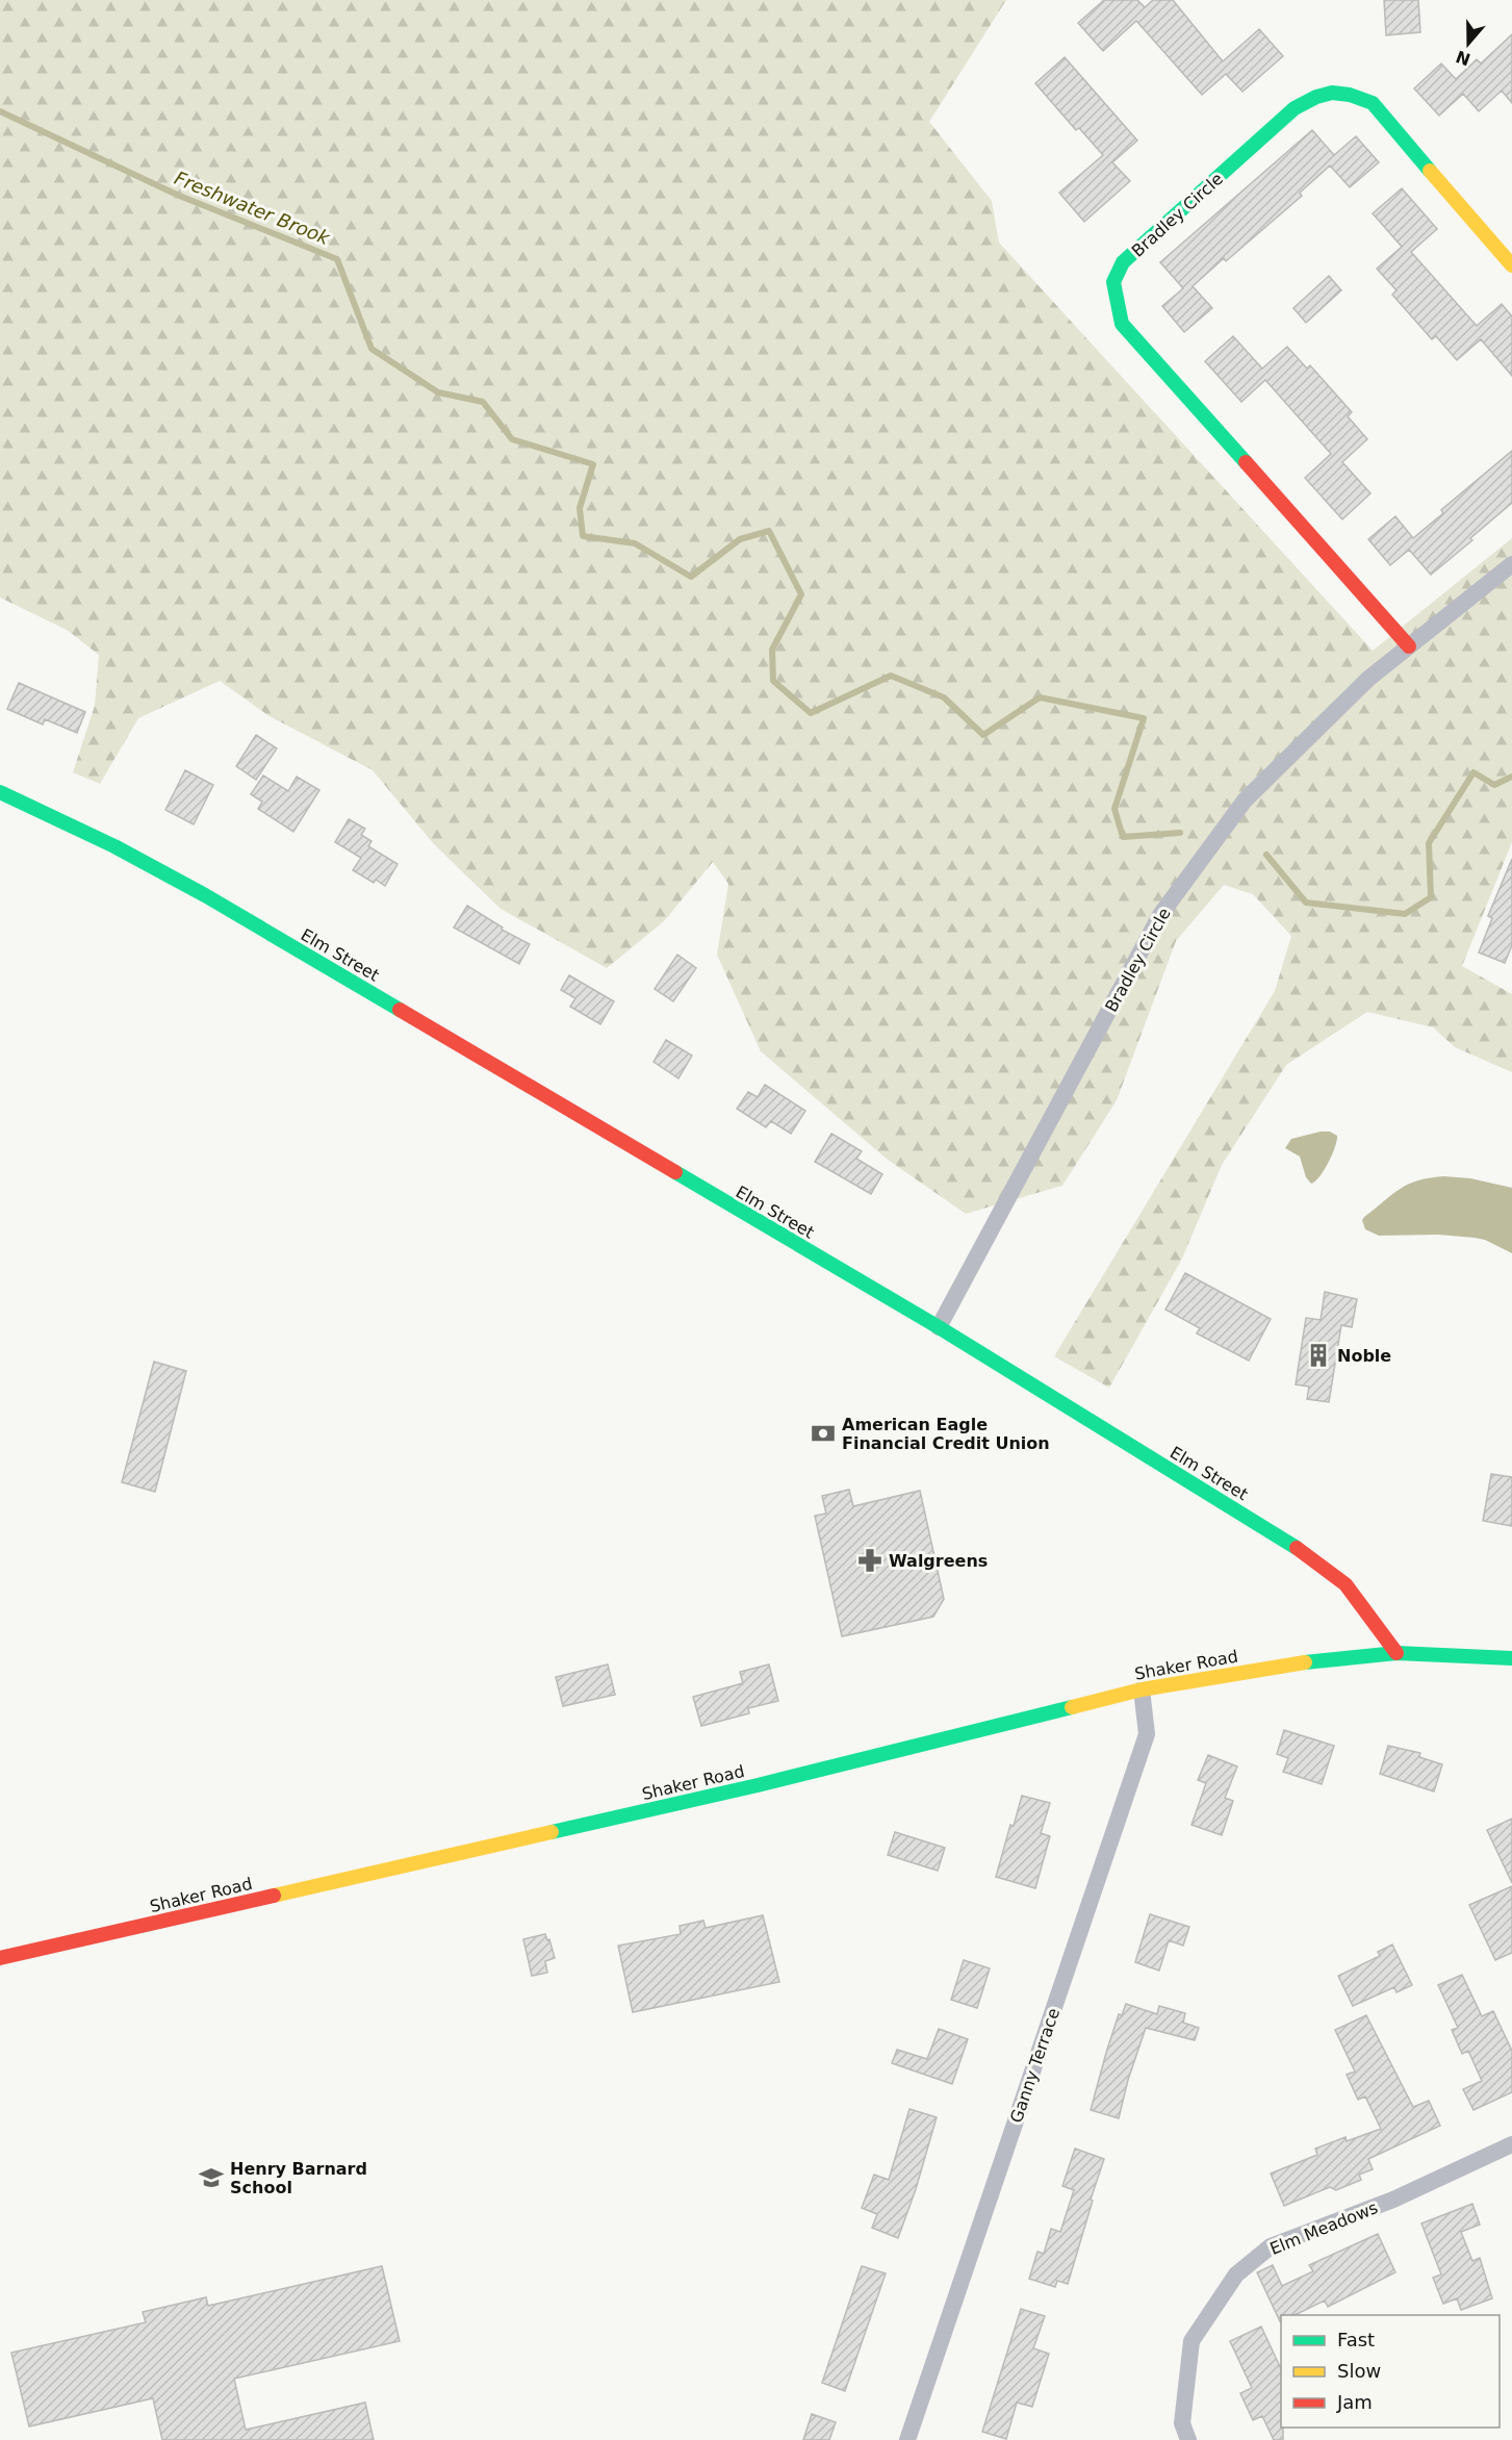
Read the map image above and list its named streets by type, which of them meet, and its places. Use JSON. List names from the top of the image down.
{
  "streets": {
    "street": [
      "Bradley Circle",
      "Elm Street",
      "Shaker Road",
      "Ganny Terrace",
      "Elm Meadows"
    ]
  },
  "crossings": [
    ["Bradley Circle", "Elm Street"],
    ["Elm Street", "Shaker Road"],
    ["Shaker Road", "Ganny Terrace"]
  ],
  "water": ["Freshwater Brook"],
  "places": {
    "building": ["Noble"],
    "bank": ["American Eagle Financial Credit Union"],
    "pharmacy": ["Walgreens"],
    "school or university": ["Henry Barnard School"]
  },
  "legend": ["Fast", "Slow", "Jam"],
  "north": "bottom"
}
